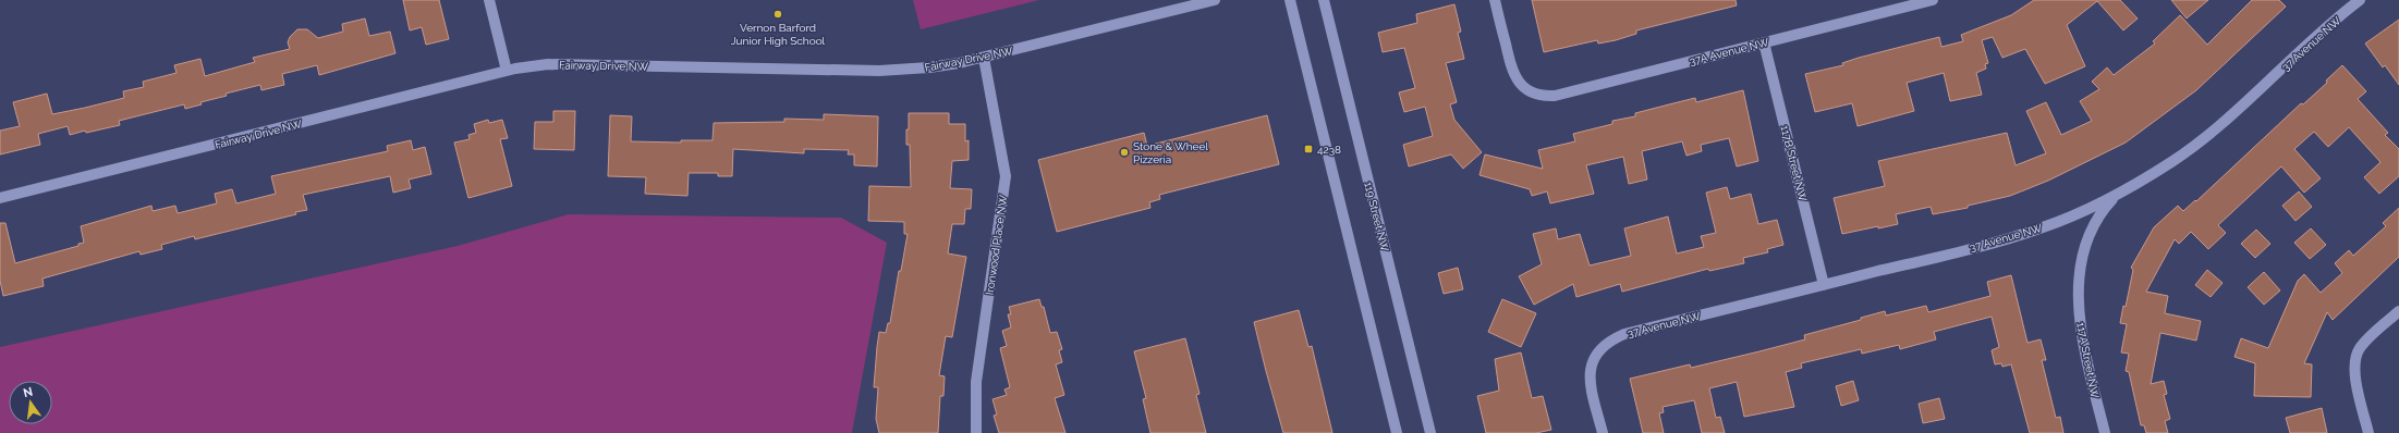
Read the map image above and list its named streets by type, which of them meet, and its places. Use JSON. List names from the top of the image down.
{
  "streets": {
    "street": [
      "37 Avenue NW",
      "37A Avenue NW",
      "Fairway Drive NW",
      "117B Street NW",
      "119 Street NW",
      "Ironwood Place NW",
      "117A Street NW"
    ]
  },
  "crossings": [
    ["37 Avenue NW", "117B Street NW"],
    ["37 Avenue NW", "117A Street NW"],
    ["37A Avenue NW", "117B Street NW"],
    ["Fairway Drive NW", "Ironwood Place NW"]
  ],
  "places": {
    "other": ["Vernon Barford Junior High School", "Stone & Wheel Pizzeria"],
    "transit": ["4238"]
  },
  "north": "top"
}
